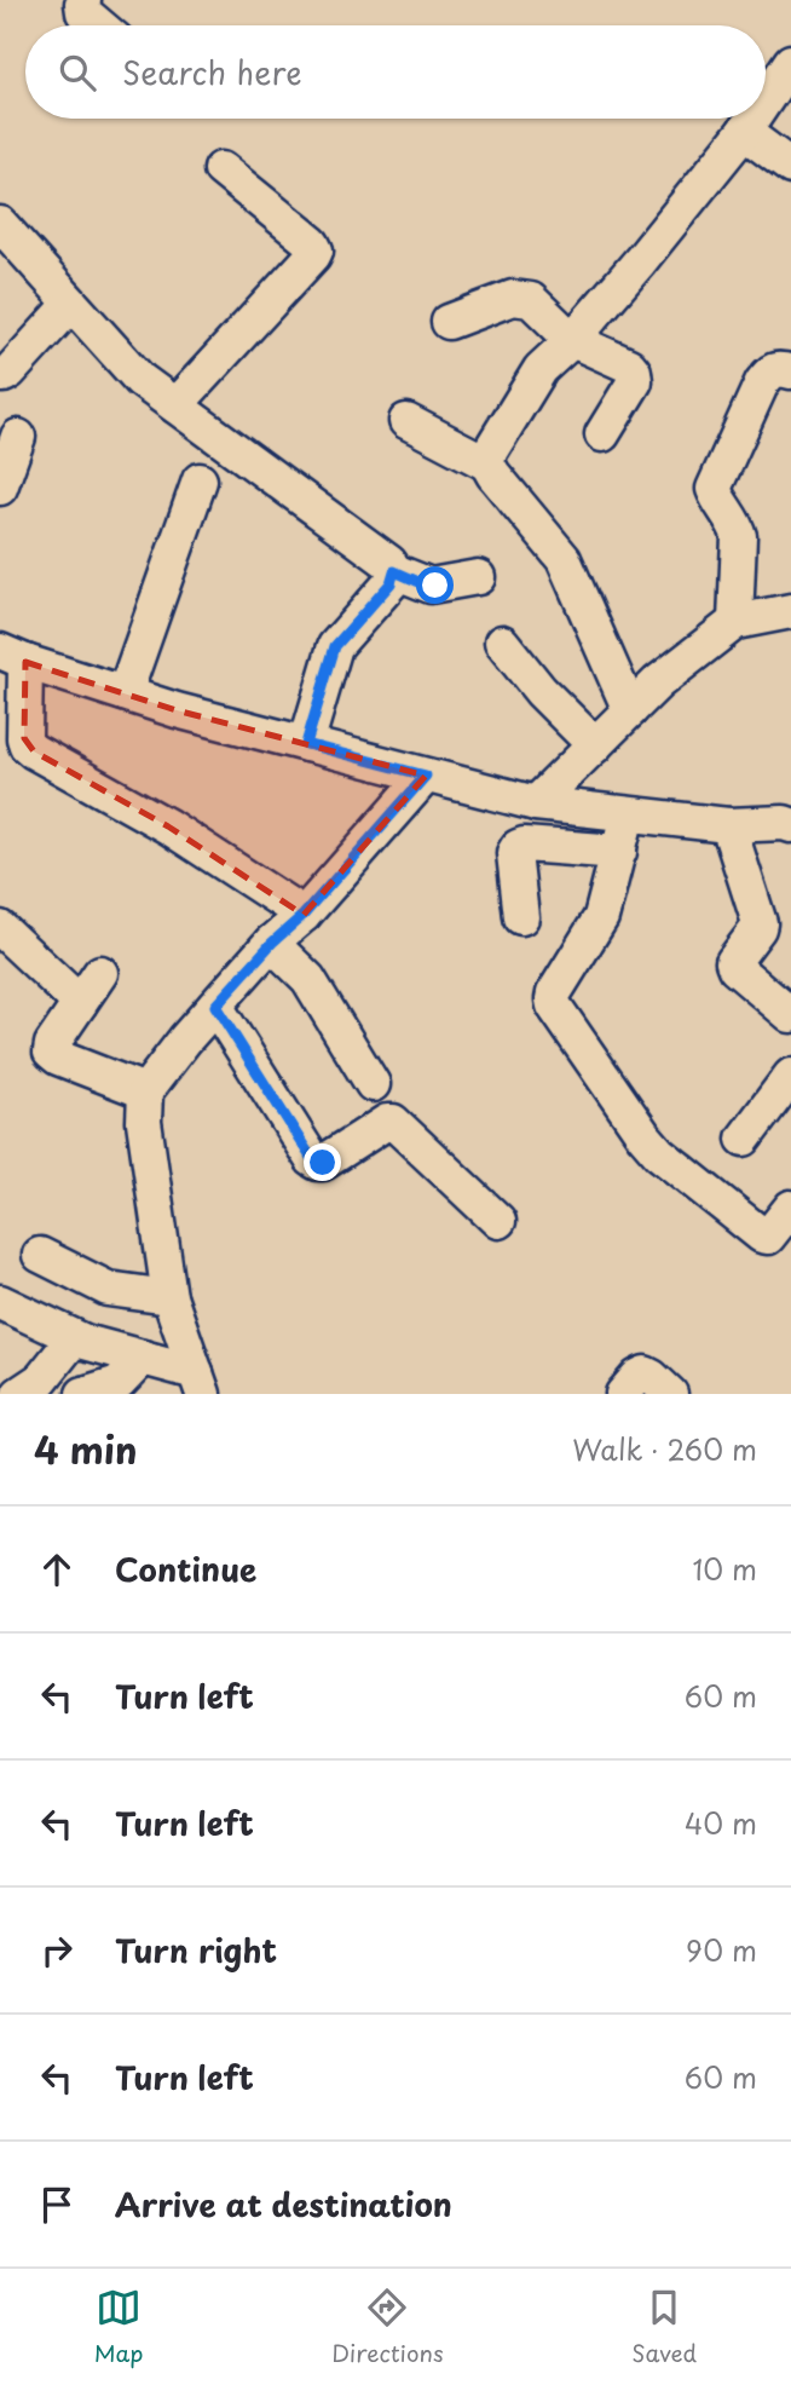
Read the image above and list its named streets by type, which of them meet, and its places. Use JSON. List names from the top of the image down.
{
  "page": {
    "search": "Search here",
    "heading": ["4 min", "Walk · 260 m"],
    "list": [
      ["Continue", "10 m"],
      ["Turn left", "60 m"],
      ["Turn left", "40 m"],
      ["Turn right", "90 m"],
      ["Turn left", "60 m"],
      "Arrive at destination"
    ],
    "nav": ["Map", "Directions", "Saved"]
  }
}
